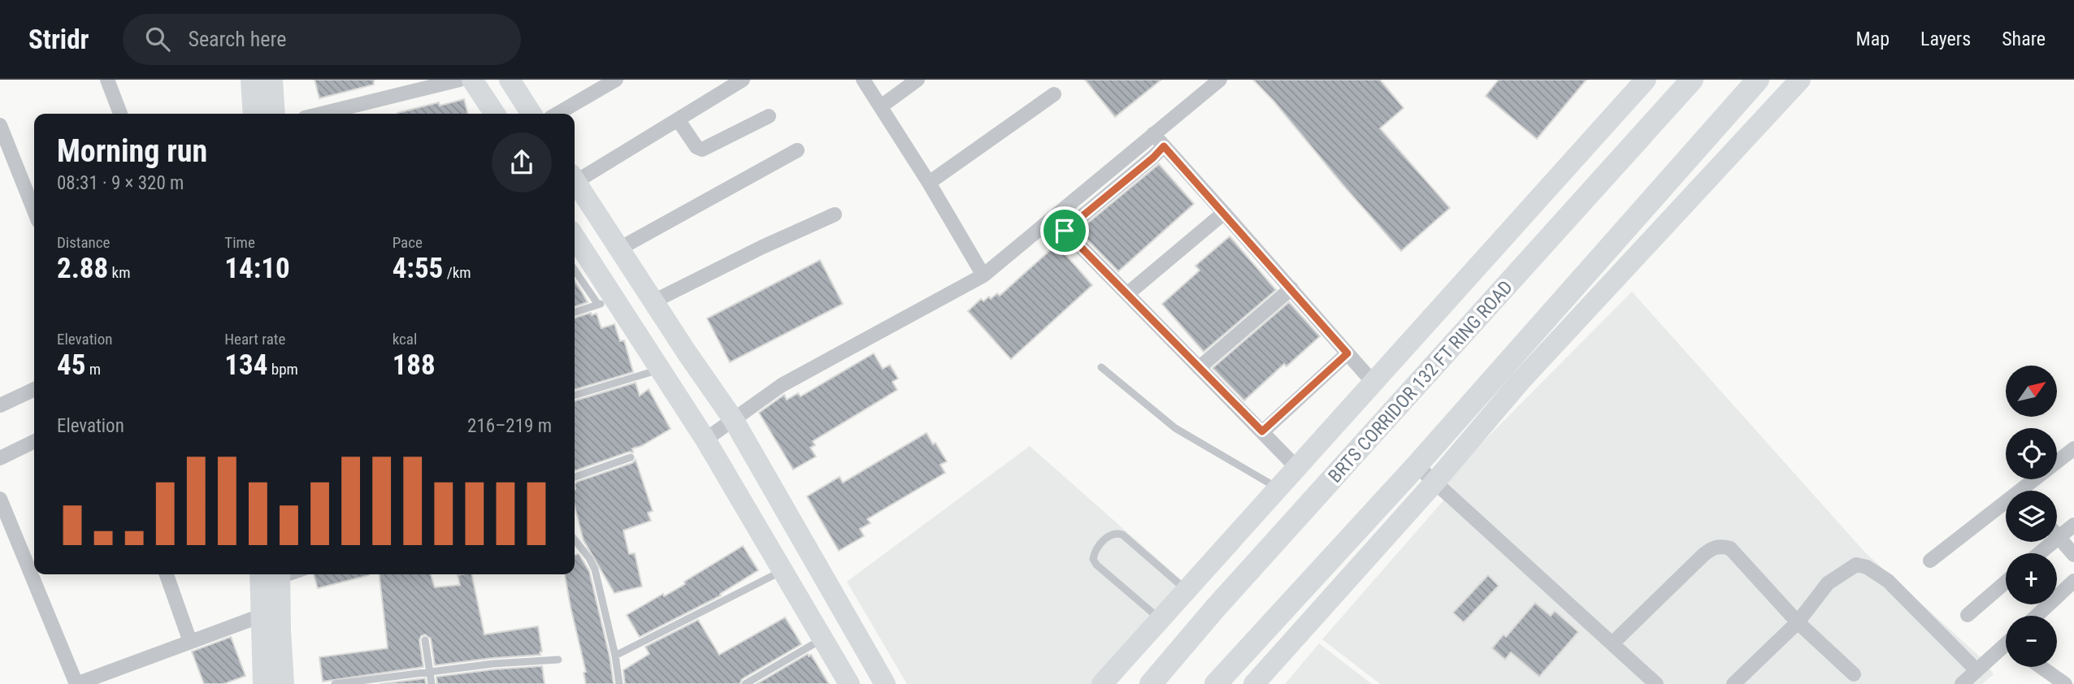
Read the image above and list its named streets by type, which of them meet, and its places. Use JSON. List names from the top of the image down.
{
  "streets": {
    "main road": ["BRTS CORRIDOR 132 FT RING ROAD"]
  },
  "north": "top right",
  "page": {
    "header": "Stridr",
    "search": "Search here",
    "nav": ["Map", "Layers", "Share"],
    "heading": ["Morning run", "08:31 · 9 × 320 m"],
    "stats": [
      ["Distance", "2.88 km"],
      ["Time", "14:10"],
      ["Pace", "4:55 /km"],
      ["Elevation", "45 m"],
      ["Heart rate", "134 bpm"],
      ["kcal", "188"]
    ],
    "map_buttons": ["+", "−"],
    "chart": ["Elevation", "216–219 m"]
  }
}
